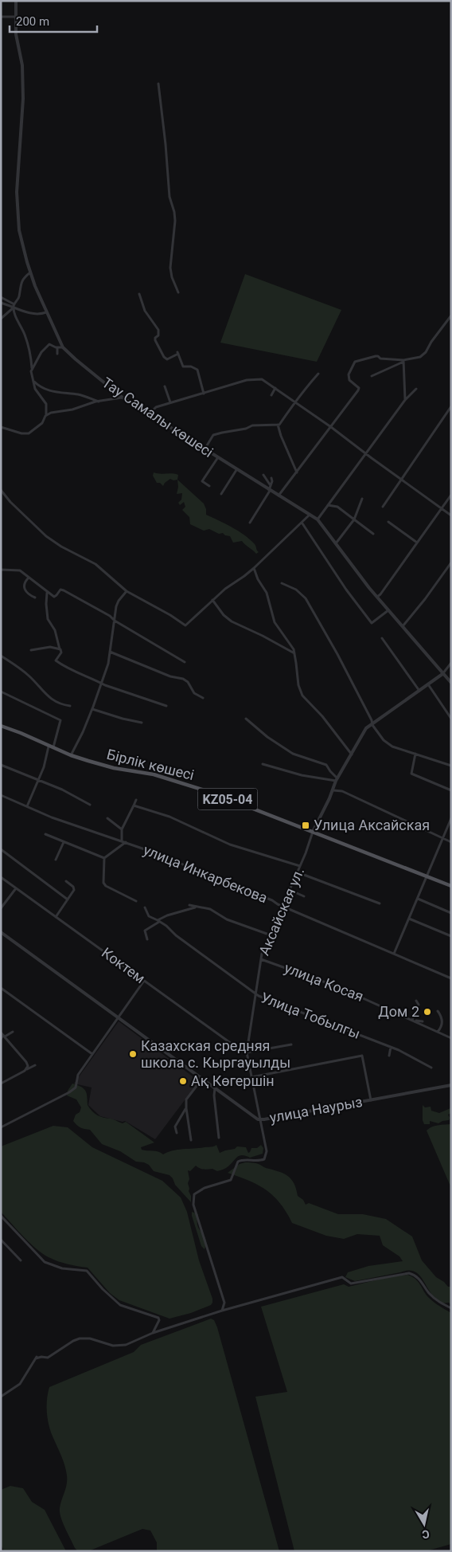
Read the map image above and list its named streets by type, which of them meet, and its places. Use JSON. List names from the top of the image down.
{
  "streets": {
    "main road": ["Бірлік көшесі", "KZ05-04"],
    "street": [
      "Тау Самалы көшесі",
      "улица Инкарбекова",
      "Аксайская ул.",
      "Коктем",
      "улица Косая",
      "Улица Тобылгы",
      "улица Наурыз"
    ]
  },
  "crossings": [
    ["Тау Самалы көшесі", "Аксайская ул."],
    ["Бірлік көшесі", "Аксайская ул."],
    ["улица Инкарбекова", "Аксайская ул."],
    ["Аксайская ул.", "Коктем"],
    ["Аксайская ул.", "улица Косая"],
    ["Аксайская ул.", "Улица Тобылгы"],
    ["Аксайская ул.", "улица Наурыз"]
  ],
  "places": {
    "transit": ["Улица Аксайская"],
    "other": ["Дом 2", "Казахская средняя школа с. Кыргауылды", "Ақ Көгершін"]
  },
  "scale_bar": "200 m",
  "north": "bottom"
}
